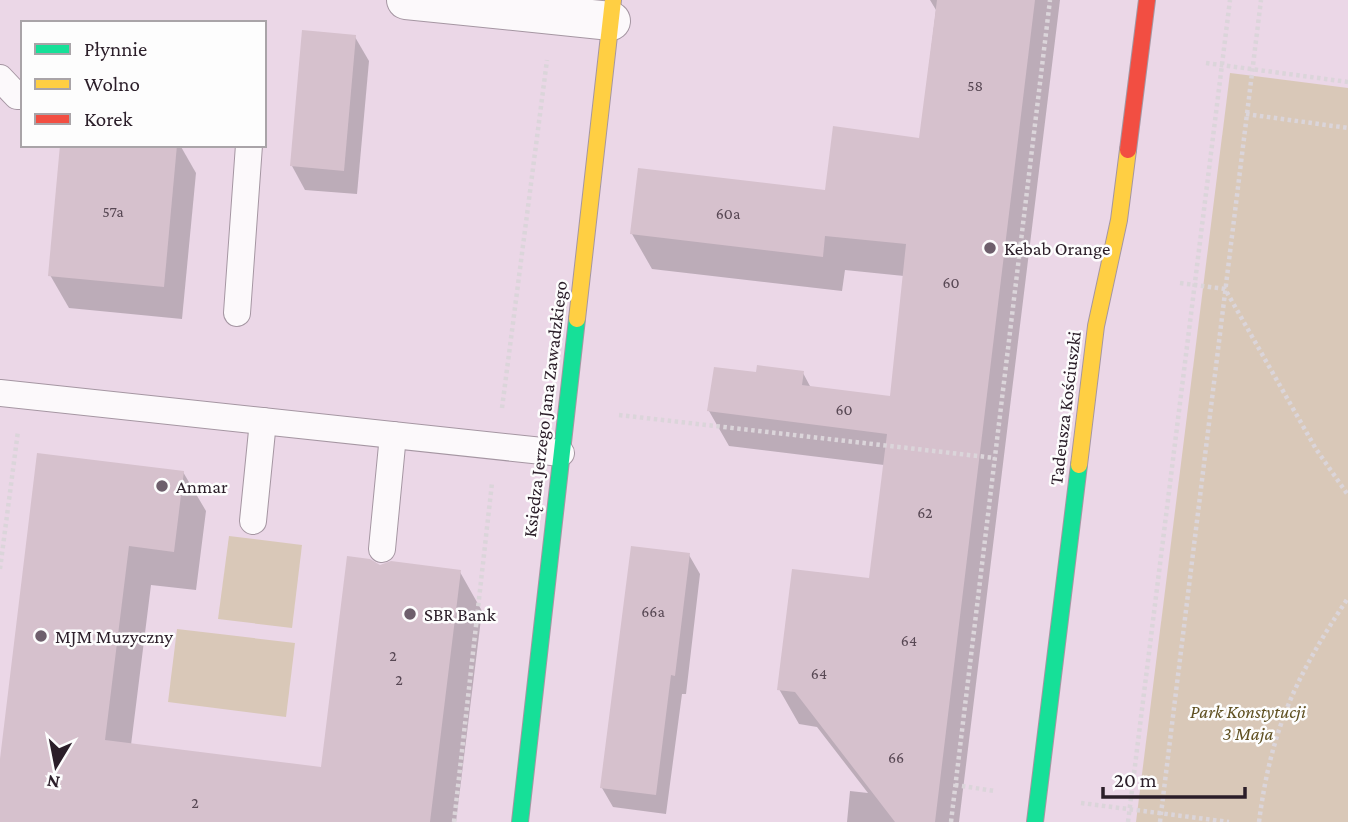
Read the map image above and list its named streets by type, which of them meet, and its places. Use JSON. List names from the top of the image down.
{
  "streets": {
    "street": ["Tadeusza Kościuszki", "Księdza Jerzego Jana Zawadzkiego"]
  },
  "parks": ["Park Konstytucji 3 Maja"],
  "places": [
    "Kebab Orange",
    "Anmar",
    "SBR Bank",
    "MJM Muzyczny"
  ],
  "house_numbers": [
    "58",
    "57a",
    "60a",
    "60",
    "60",
    "62",
    "66a",
    "64",
    "2",
    "64",
    "2",
    "66",
    "2"
  ],
  "legend": ["Płynnie", "Wolno", "Korek"],
  "scale_bar": "20 m",
  "north": "bottom"
}
